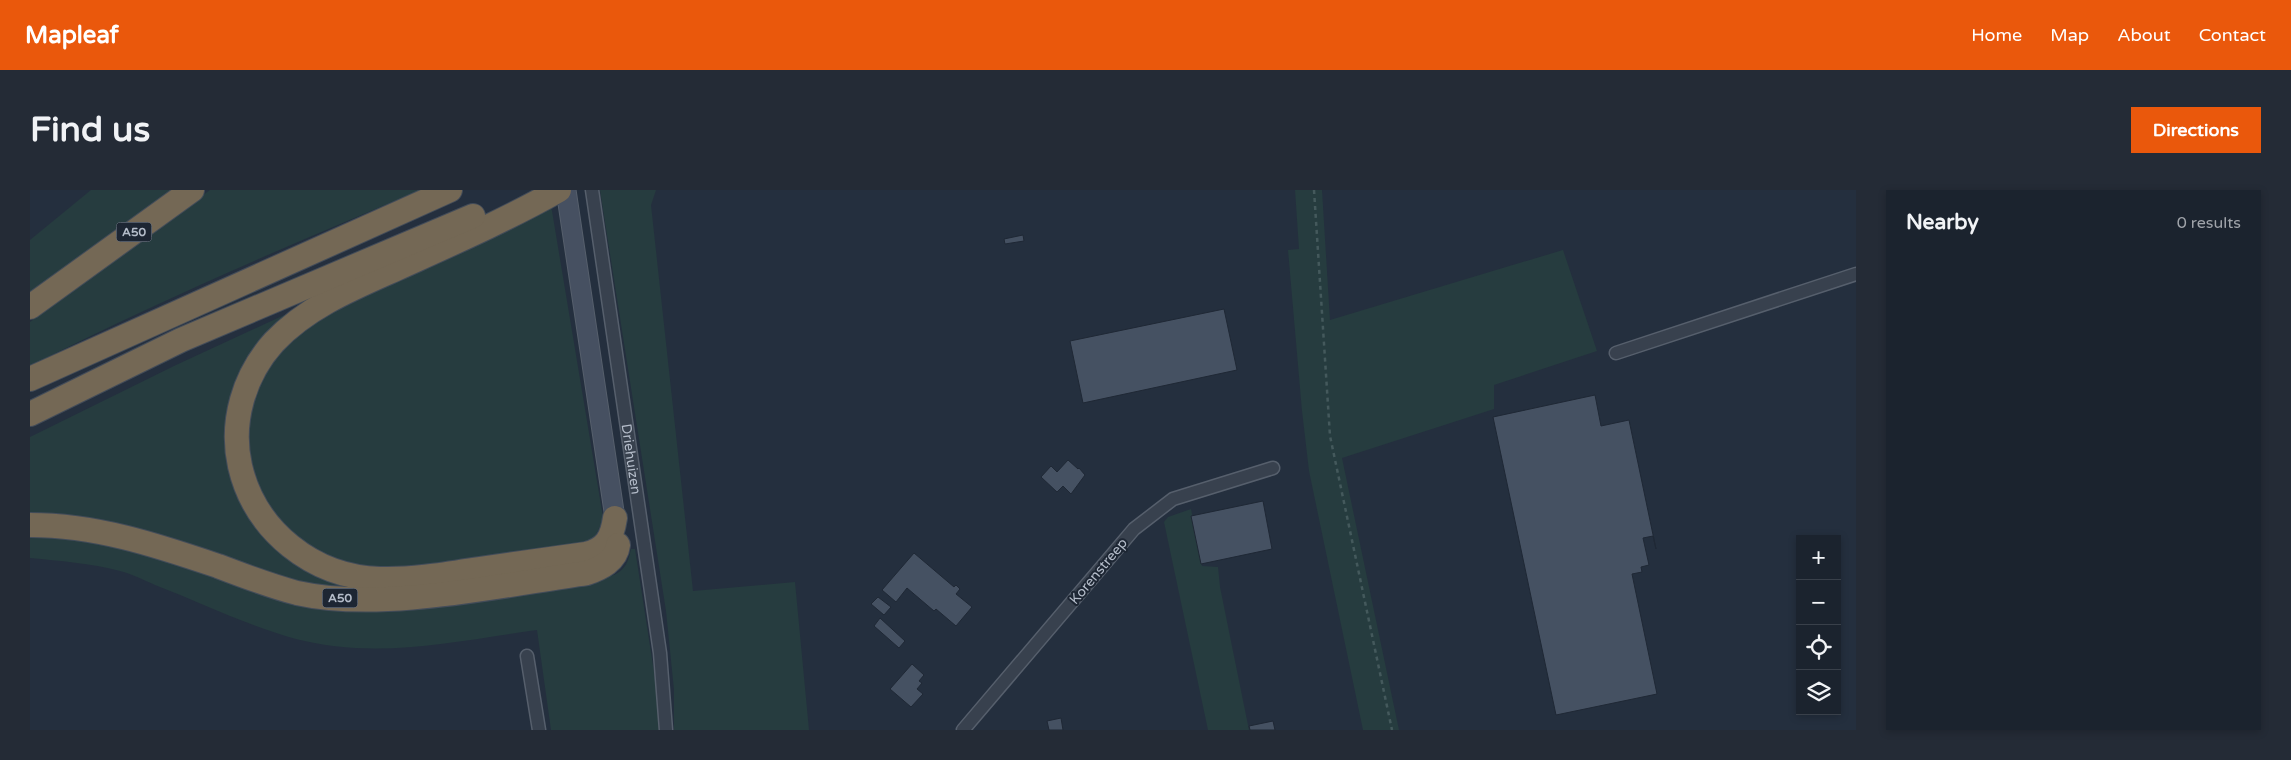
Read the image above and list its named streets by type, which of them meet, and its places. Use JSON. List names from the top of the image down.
{
  "streets": {
    "highway": ["A50"],
    "main road": ["Driehuizen"],
    "street": ["Korenstreep"]
  },
  "crossings": [
    ["A50", "Driehuizen"]
  ],
  "page": {
    "header": "Mapleaf",
    "nav": [
      "Home",
      "Map",
      "About",
      "Contact"
    ],
    "buttons": "Directions",
    "title": "Find us",
    "heading": ["Nearby", "0 results"],
    "map_buttons": ["+", "−"]
  }
}
